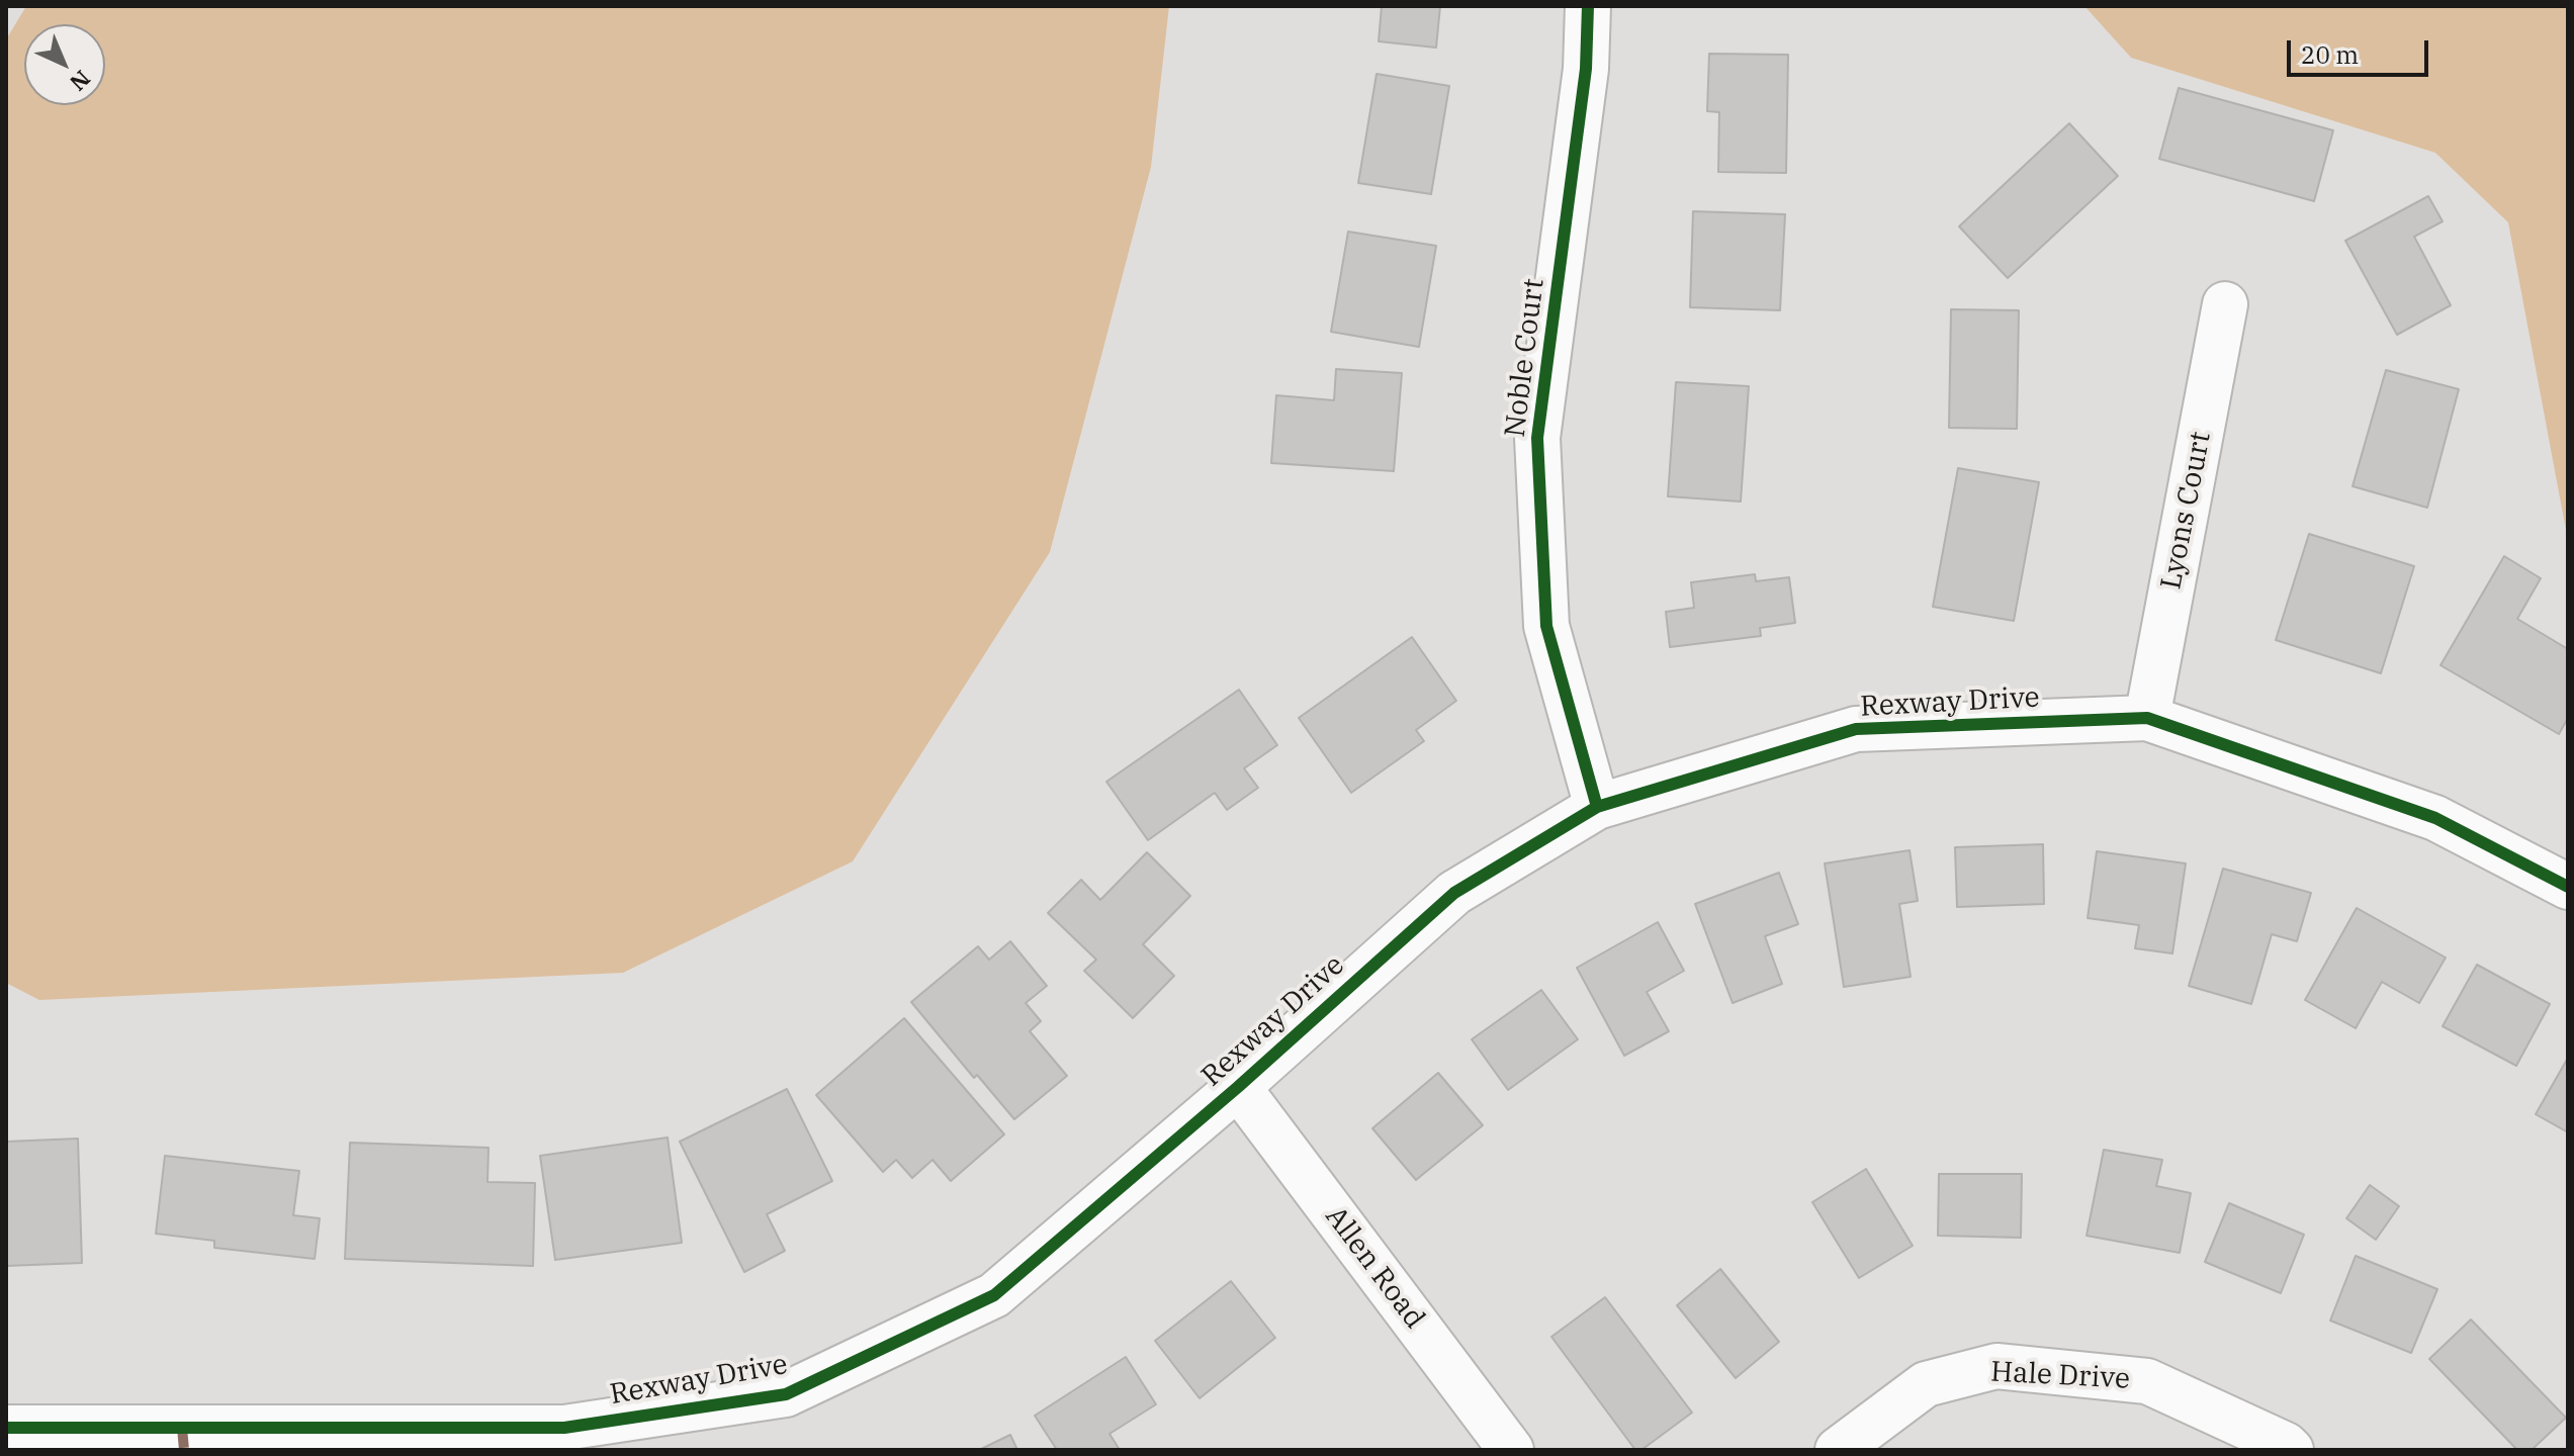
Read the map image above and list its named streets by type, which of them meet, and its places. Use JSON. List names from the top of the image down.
{
  "streets": {
    "street": [
      "Noble Court",
      "Lyons Court",
      "Rexway Drive",
      "Allen Road",
      "Hale Drive"
    ]
  },
  "crossings": [
    ["Noble Court", "Rexway Drive"],
    ["Lyons Court", "Rexway Drive"],
    ["Rexway Drive", "Allen Road"]
  ],
  "scale_bar": "20 m",
  "north": "bottom right"
}
